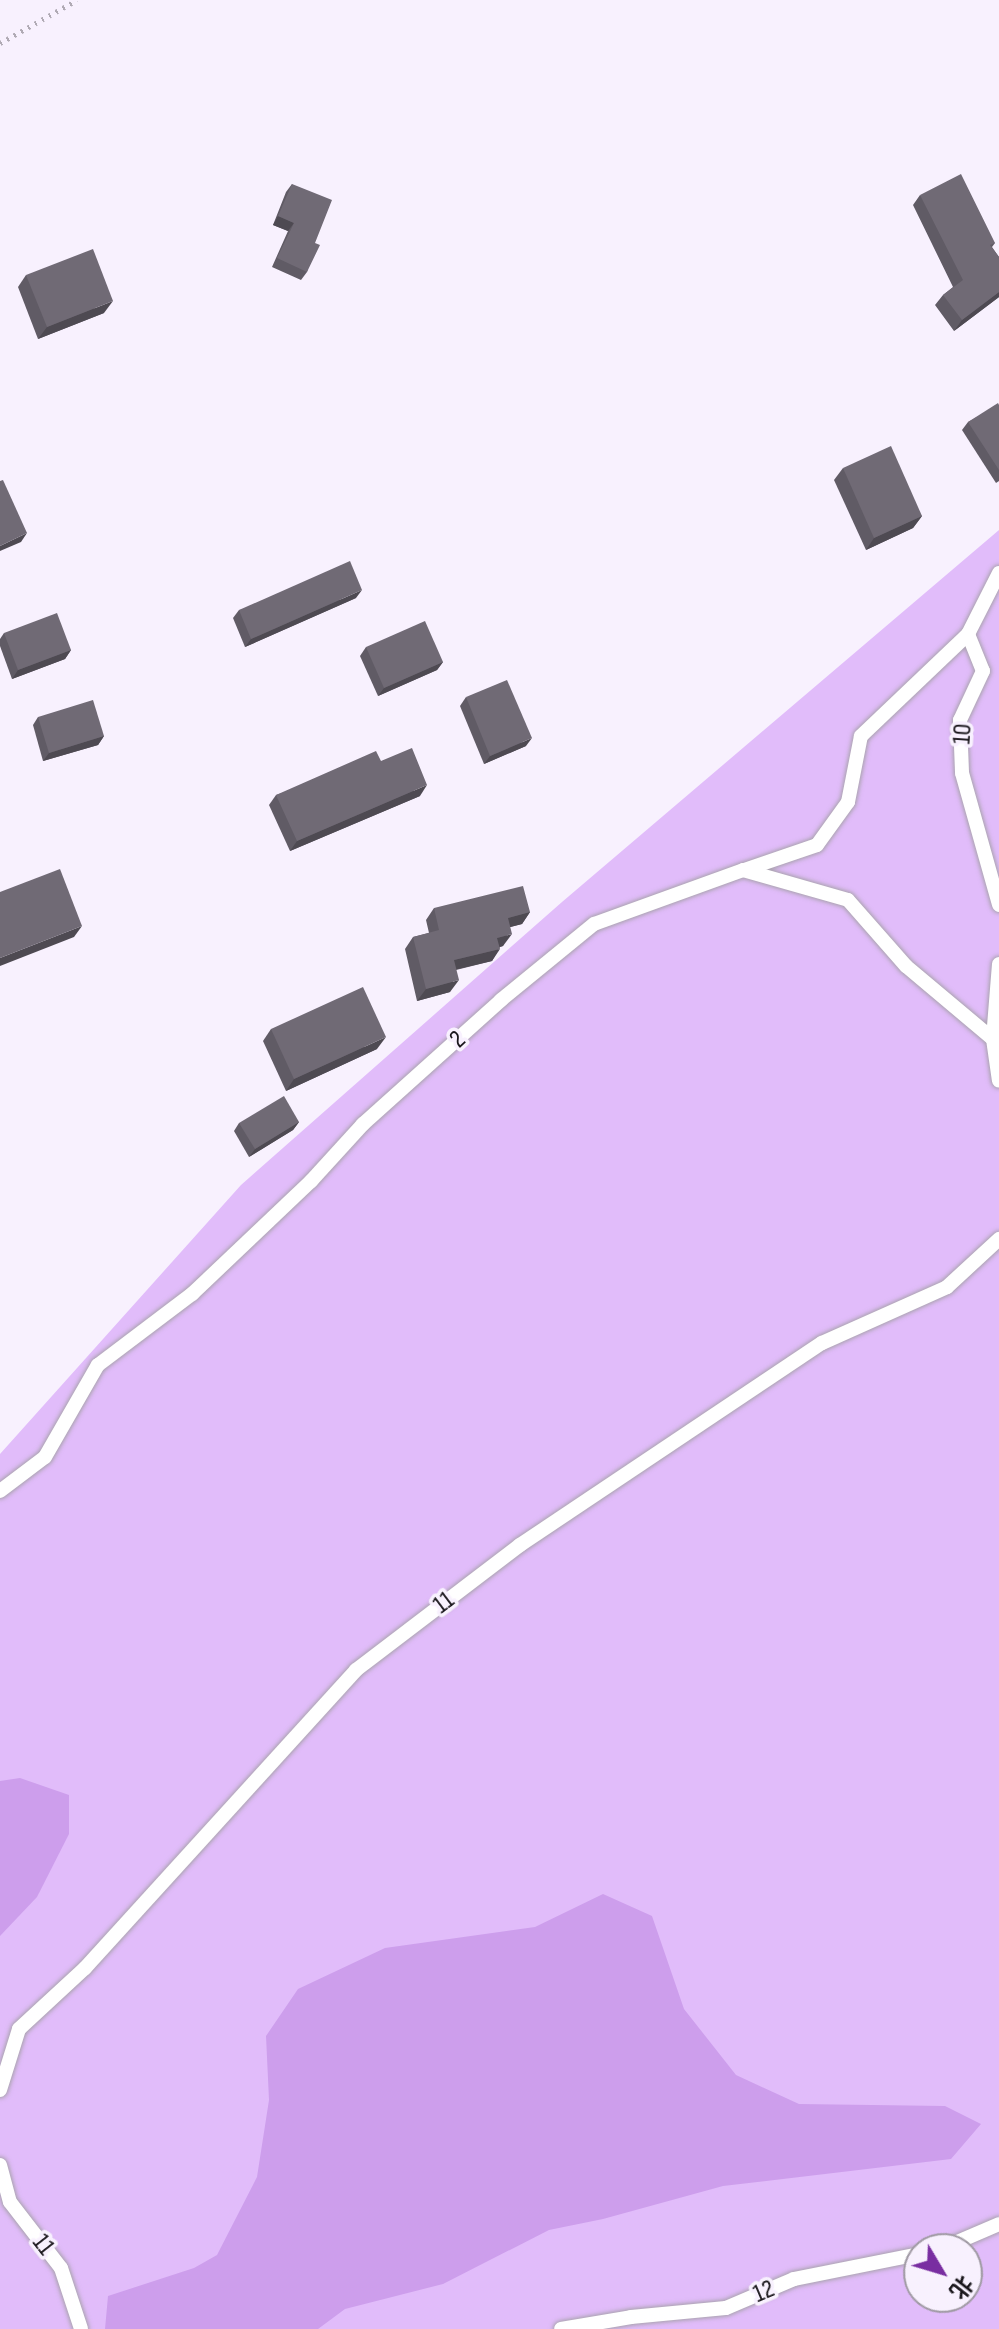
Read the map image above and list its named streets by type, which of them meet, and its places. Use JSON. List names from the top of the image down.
{
  "streets": {
    "lane": [
      "10",
      "2",
      "11",
      "12"
    ]
  },
  "crossings": [
    ["10", "2"]
  ],
  "north": "bottom right"
}
